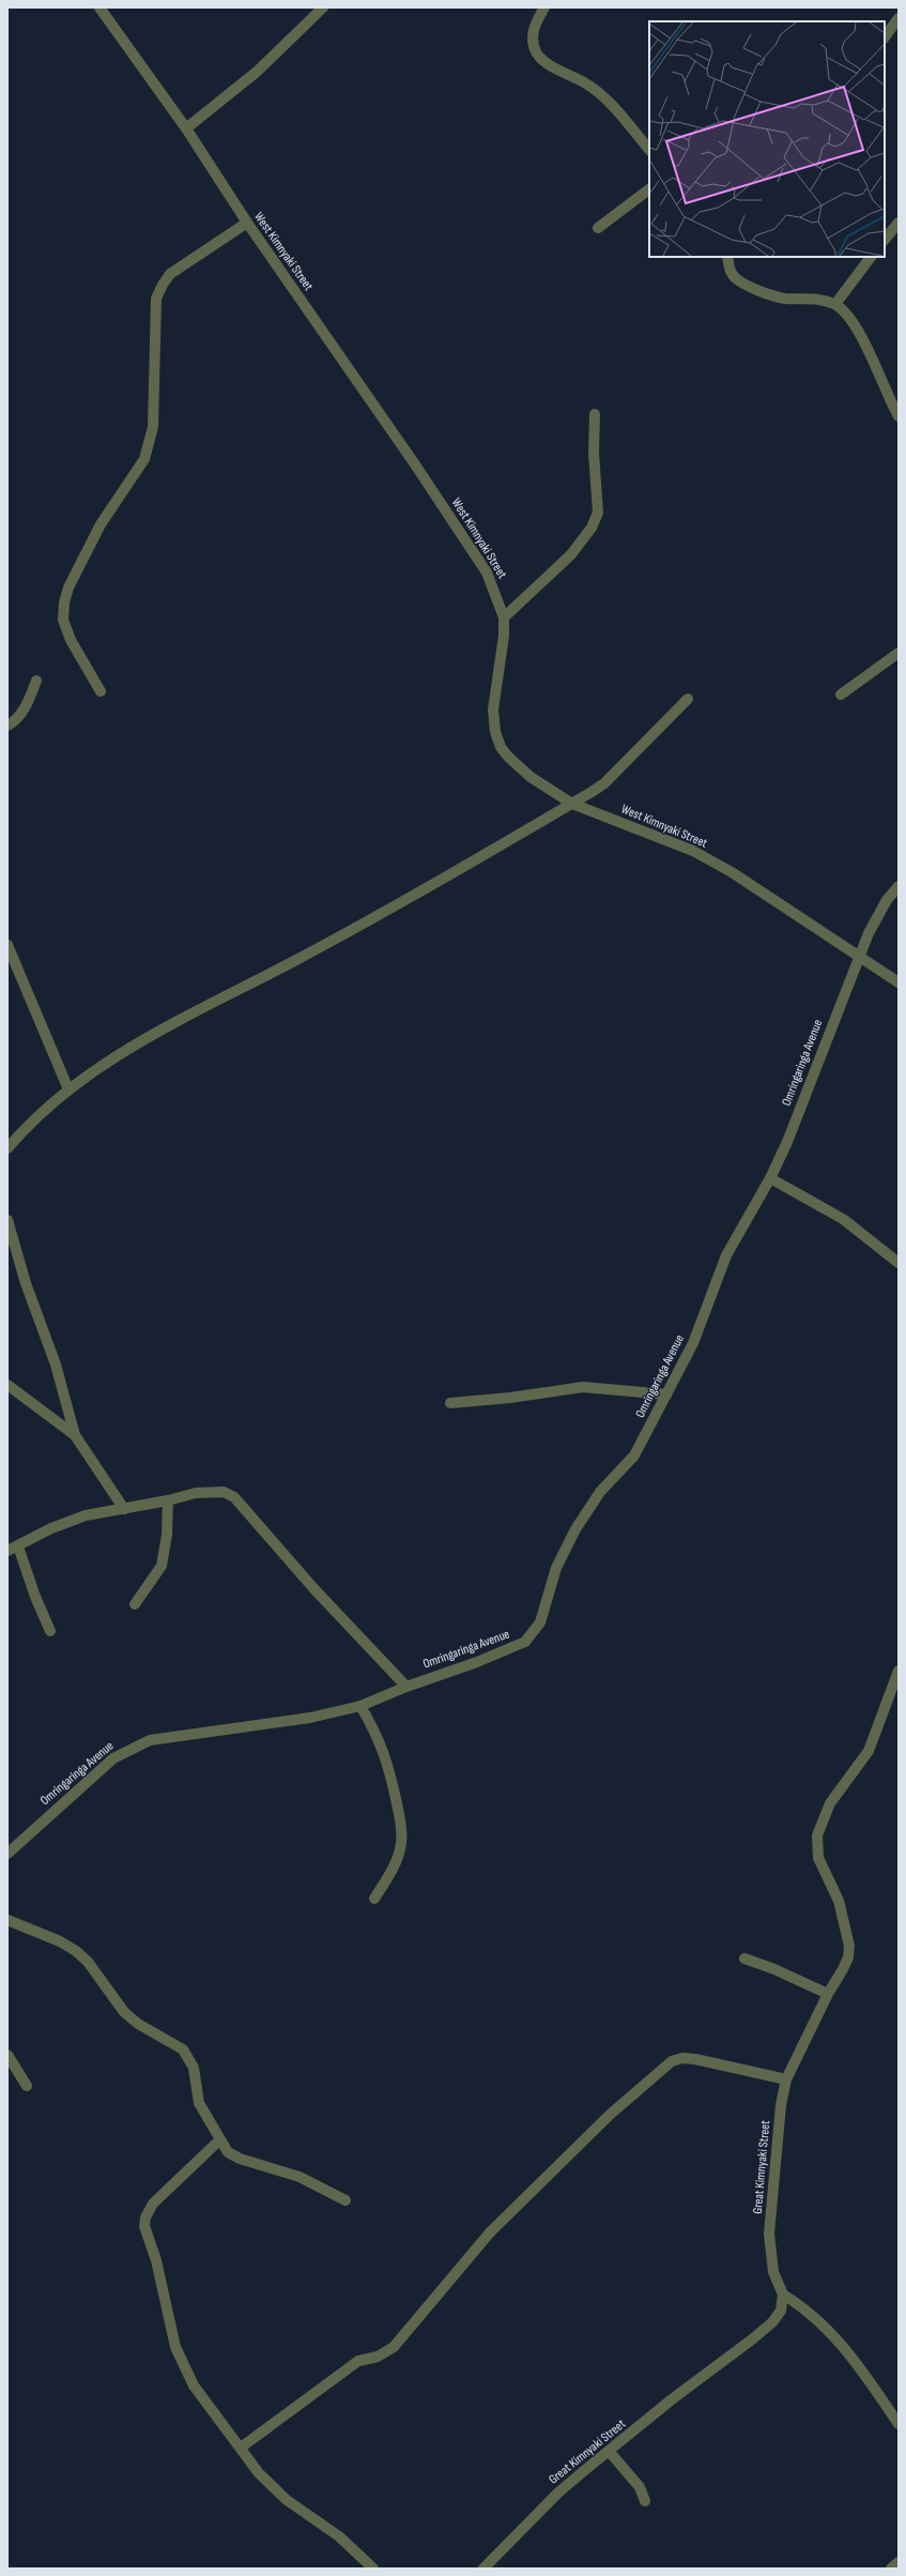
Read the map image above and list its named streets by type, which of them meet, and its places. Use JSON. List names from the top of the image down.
{
  "streets": {
    "street": ["West Kimnyaki Street", "Omringaringa Avenue", "Great Kimnyaki Street"]
  },
  "crossings": [
    ["West Kimnyaki Street", "Omringaringa Avenue"]
  ]
}
